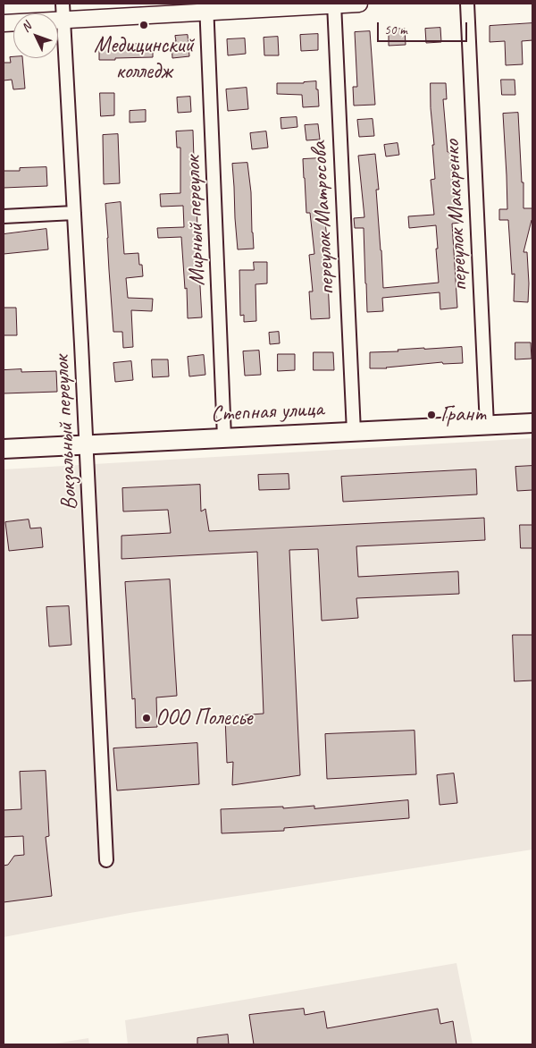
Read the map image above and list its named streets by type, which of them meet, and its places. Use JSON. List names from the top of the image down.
{
  "streets": {
    "main road": ["Степная улица"],
    "street": [
      "переулок Макаренко",
      "переулок Матросова",
      "Мирный переулок",
      "Вокзальный переулок"
    ]
  },
  "crossings": [
    ["переулок Макаренко", "Степная улица"],
    ["переулок Матросова", "Степная улица"],
    ["Мирный переулок", "Степная улица"],
    ["Степная улица", "Вокзальный переулок"]
  ],
  "places": ["Медицинский колледж", "Грант", "ООО Полесье"],
  "scale_bar": "50 m",
  "north": "top left"
}
